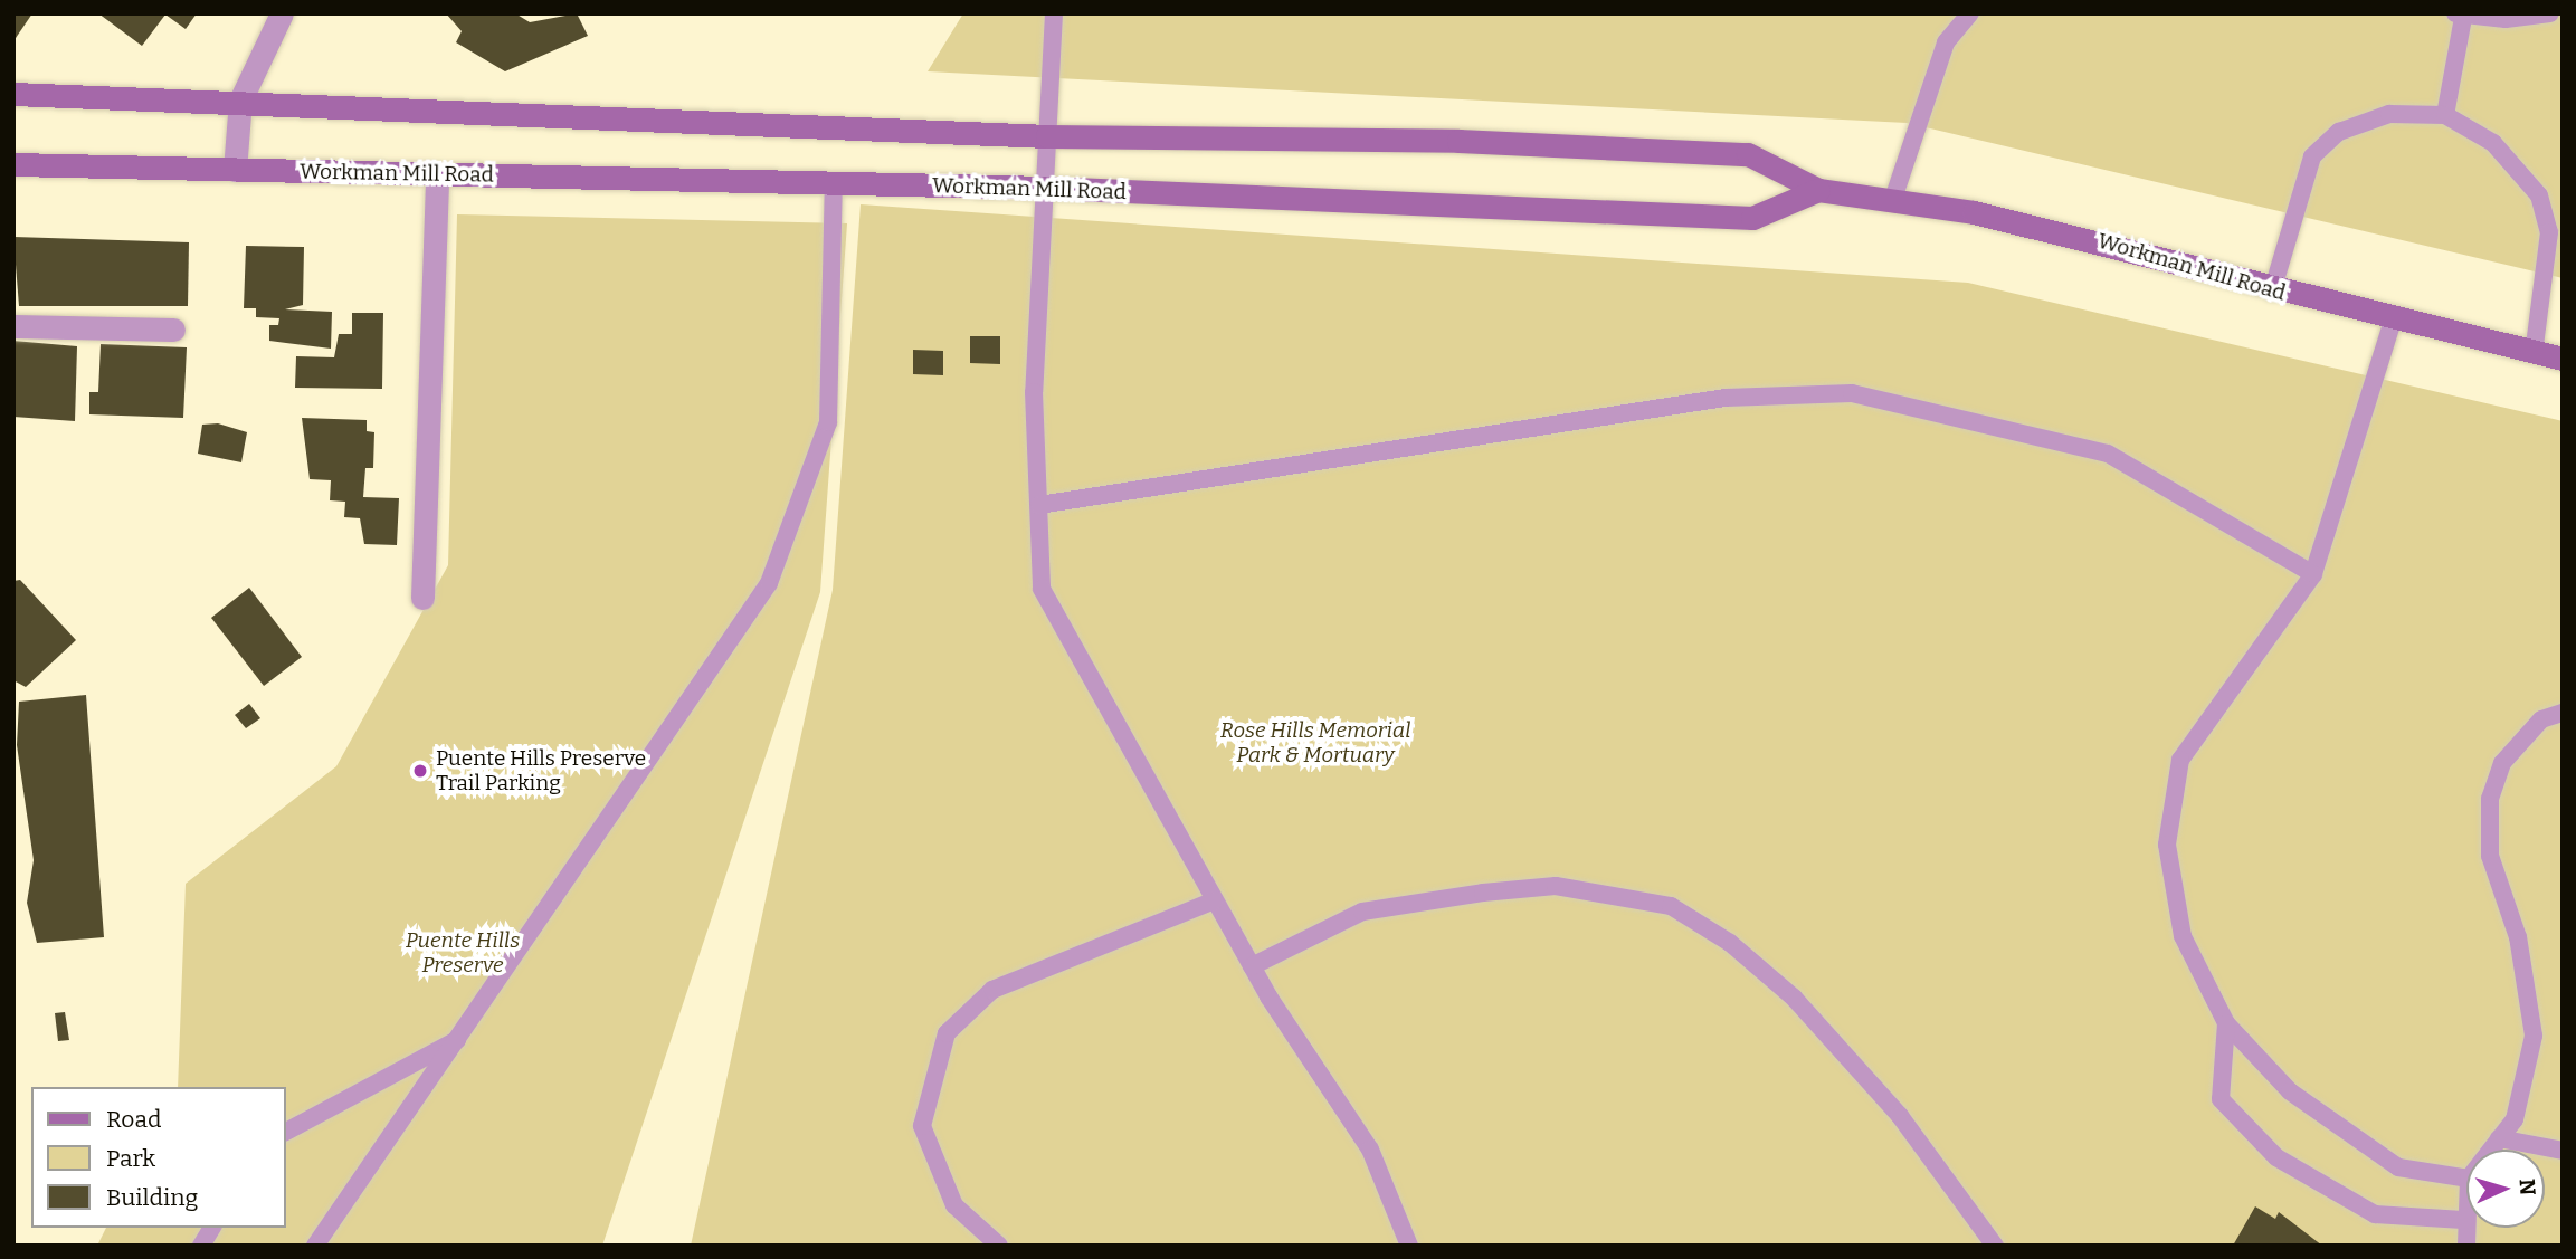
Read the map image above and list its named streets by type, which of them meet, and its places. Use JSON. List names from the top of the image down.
{
  "streets": {
    "main road": ["Workman Mill Road"]
  },
  "parks": ["Rose Hills Memorial Park & Mortuary", "Puente Hills Preserve"],
  "places": ["Puente Hills Preserve Trail Parking"],
  "legend": ["Road", "Park", "Building"],
  "north": "right"
}
